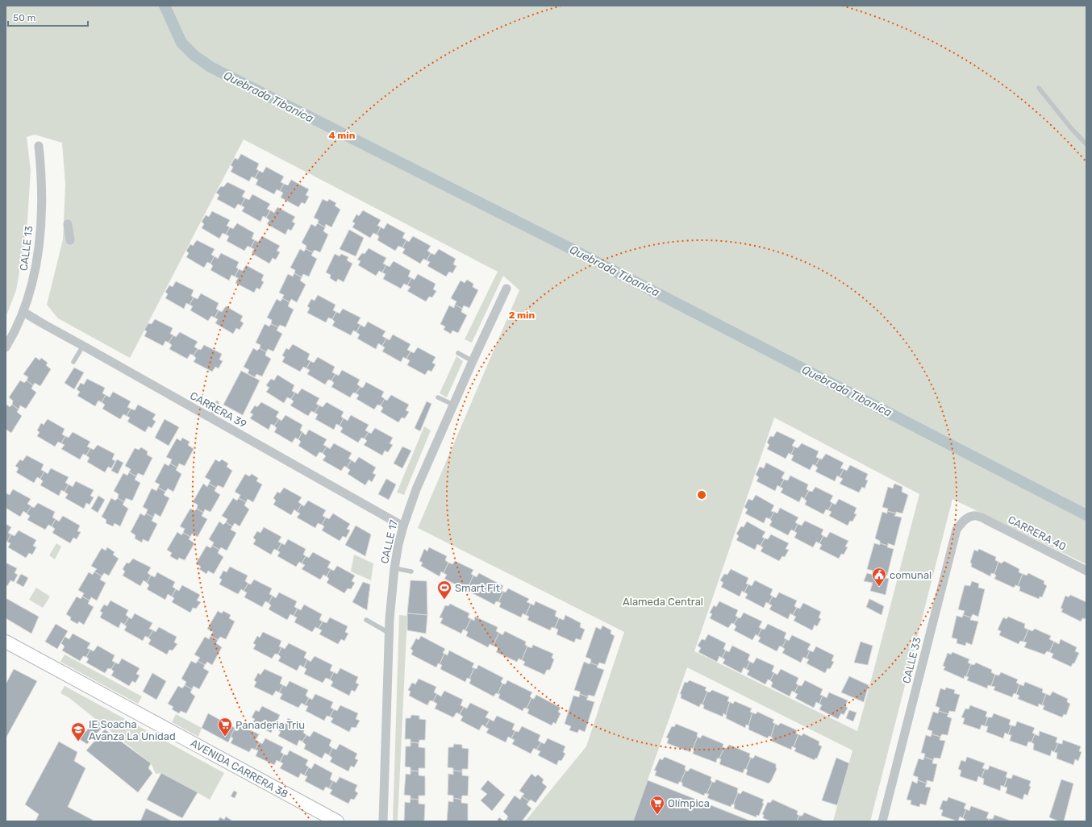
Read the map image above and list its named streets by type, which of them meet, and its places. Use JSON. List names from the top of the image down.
{
  "streets": {
    "main road": ["AVENIDA CARRERA 38"],
    "street": [
      "CALLE 13",
      "CARRERA 39",
      "CARRERA 40",
      "CALLE 17",
      "CALLE 33"
    ]
  },
  "crossings": [
    ["CALLE 13", "CARRERA 39"],
    ["CARRERA 39", "CALLE 17"],
    ["CARRERA 40", "CALLE 33"]
  ],
  "water": ["Quebrada Tibaníca"],
  "parks": ["Alameda Central"],
  "places": {
    "public building": ["comunal"],
    "sports": ["Smart Fit"],
    "supermarket": ["Panaderia Triu", "Olímpica"],
    "school or university": ["IE Soacha Avanza La Unidad"]
  },
  "scale_bar": "50 m",
  "rings": ["4 min", "2 min"]
}
